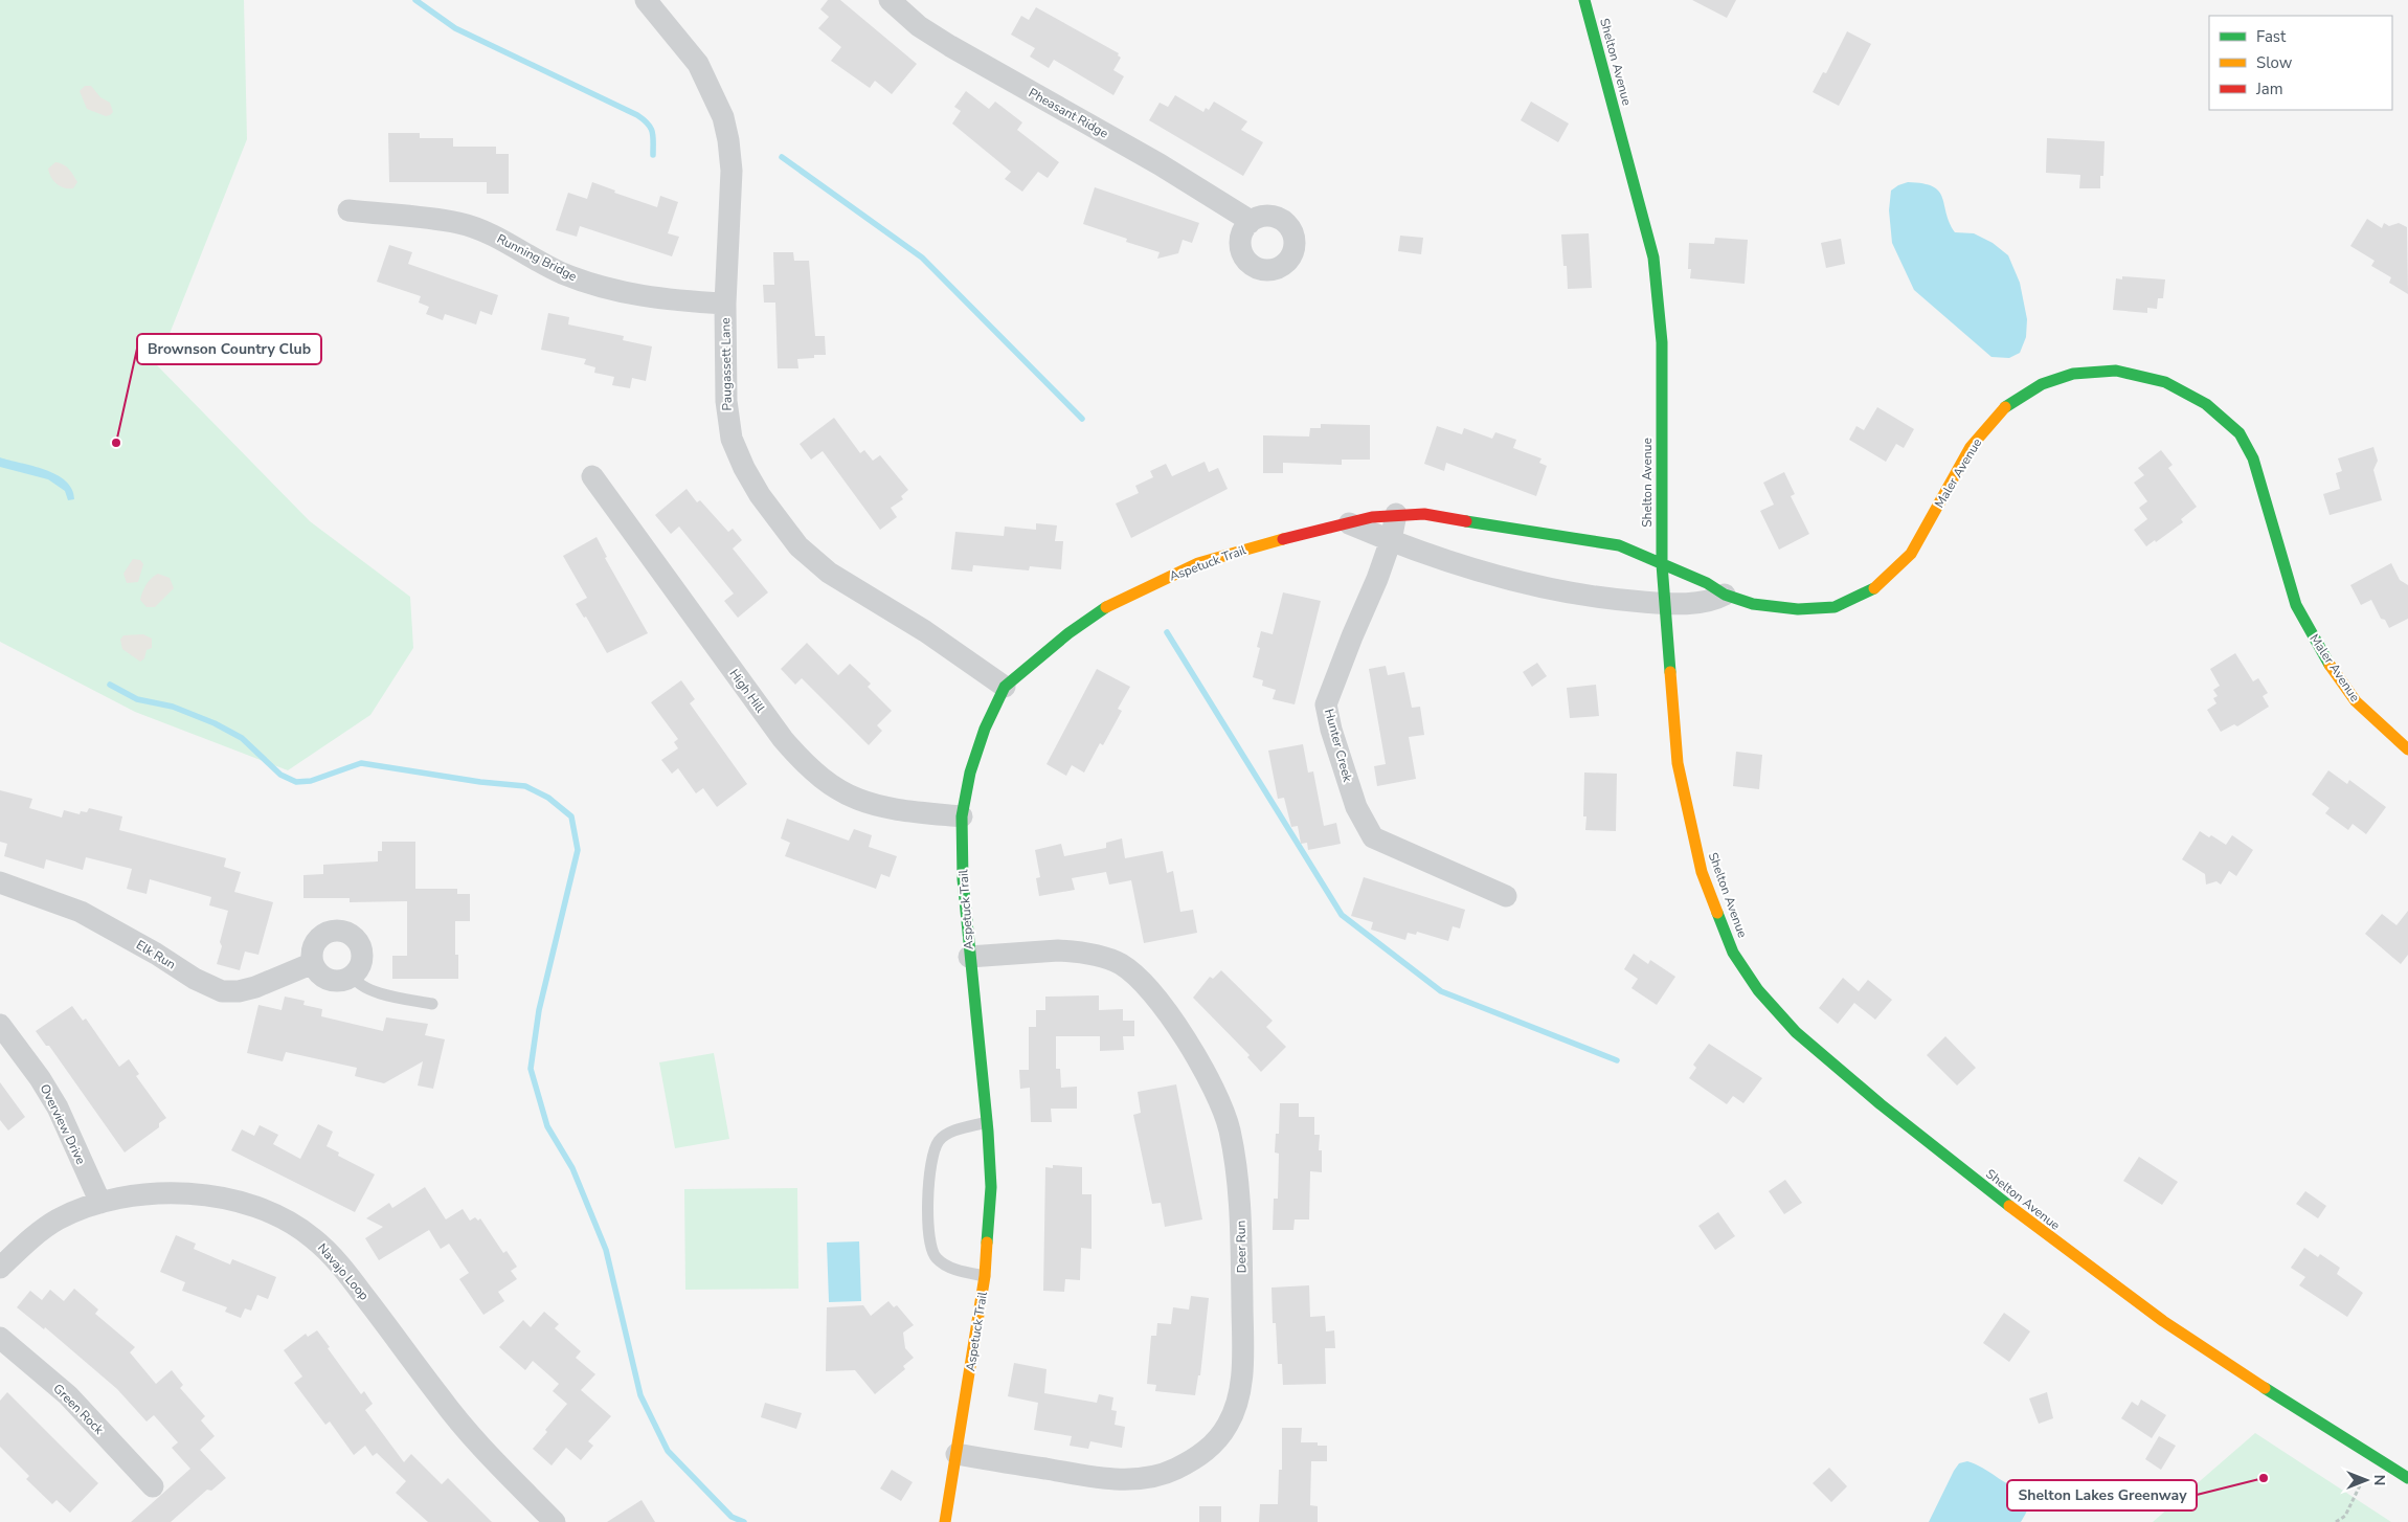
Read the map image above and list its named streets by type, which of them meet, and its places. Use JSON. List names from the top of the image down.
{
  "streets": {
    "street": [
      "Shelton Avenue",
      "Pheasant Ridge",
      "Running Bridge",
      "Paugassett Lane",
      "Maler Avenue",
      "Aspetuck Trail",
      "High Hill",
      "Hunter Creek",
      "Elk Run",
      "Overview Drive",
      "Deer Run",
      "Navajo Loop",
      "Green Rock"
    ]
  },
  "crossings": [
    ["Shelton Avenue", "Maler Avenue"],
    ["Shelton Avenue", "Aspetuck Trail"],
    ["Running Bridge", "Paugassett Lane"],
    ["Paugassett Lane", "Aspetuck Trail"],
    ["Maler Avenue", "Aspetuck Trail"],
    ["Aspetuck Trail", "High Hill"],
    ["Aspetuck Trail", "Hunter Creek"],
    ["Aspetuck Trail", "Deer Run"],
    ["Overview Drive", "Navajo Loop"]
  ],
  "places": ["Brownson Country Club", "Shelton Lakes Greenway"],
  "legend": ["Fast", "Slow", "Jam"],
  "north": "right"
}
